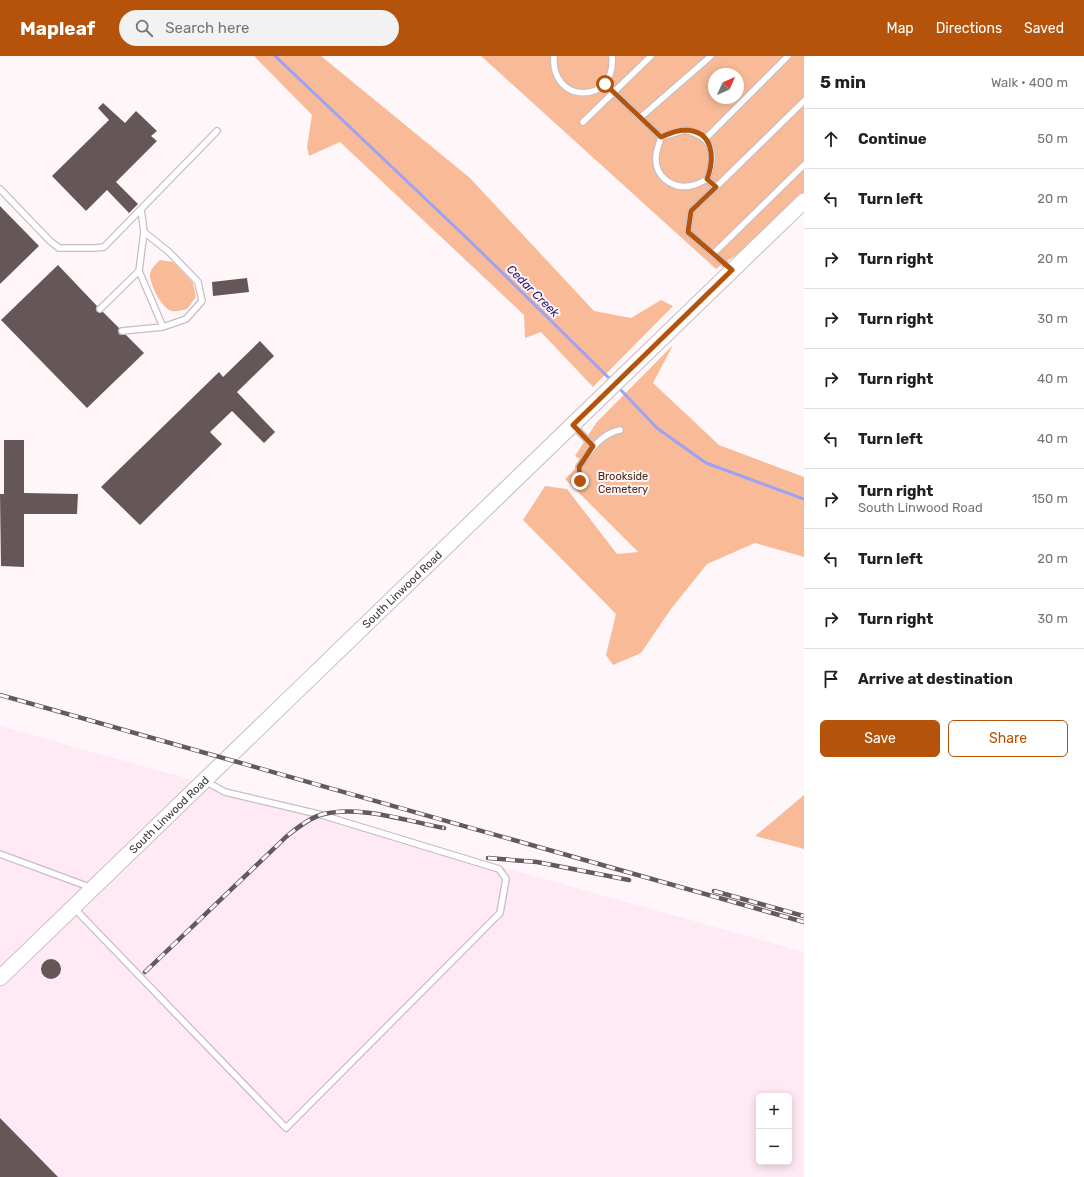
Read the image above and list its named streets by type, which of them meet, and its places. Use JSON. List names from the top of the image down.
{
  "streets": {
    "main road": ["South Linwood Road"]
  },
  "water": ["Cedar Creek"],
  "parks": ["Brookside Cemetery"],
  "north": "top right",
  "page": {
    "header": "Mapleaf",
    "search": "Search here",
    "nav": ["Map", "Directions", "Saved"],
    "heading": ["5 min", "Walk · 400 m"],
    "list": [
      ["Continue", "50 m"],
      ["Turn left", "20 m"],
      ["Turn right", "20 m"],
      ["Turn right", "30 m"],
      ["Turn right", "40 m"],
      ["Turn left", "40 m"],
      ["Turn right", "South Linwood Road", "150 m"],
      ["Turn left", "20 m"],
      ["Turn right", "30 m"],
      "Arrive at destination"
    ],
    "buttons": ["Save", "Share"],
    "map_buttons": ["+", "−"]
  }
}
